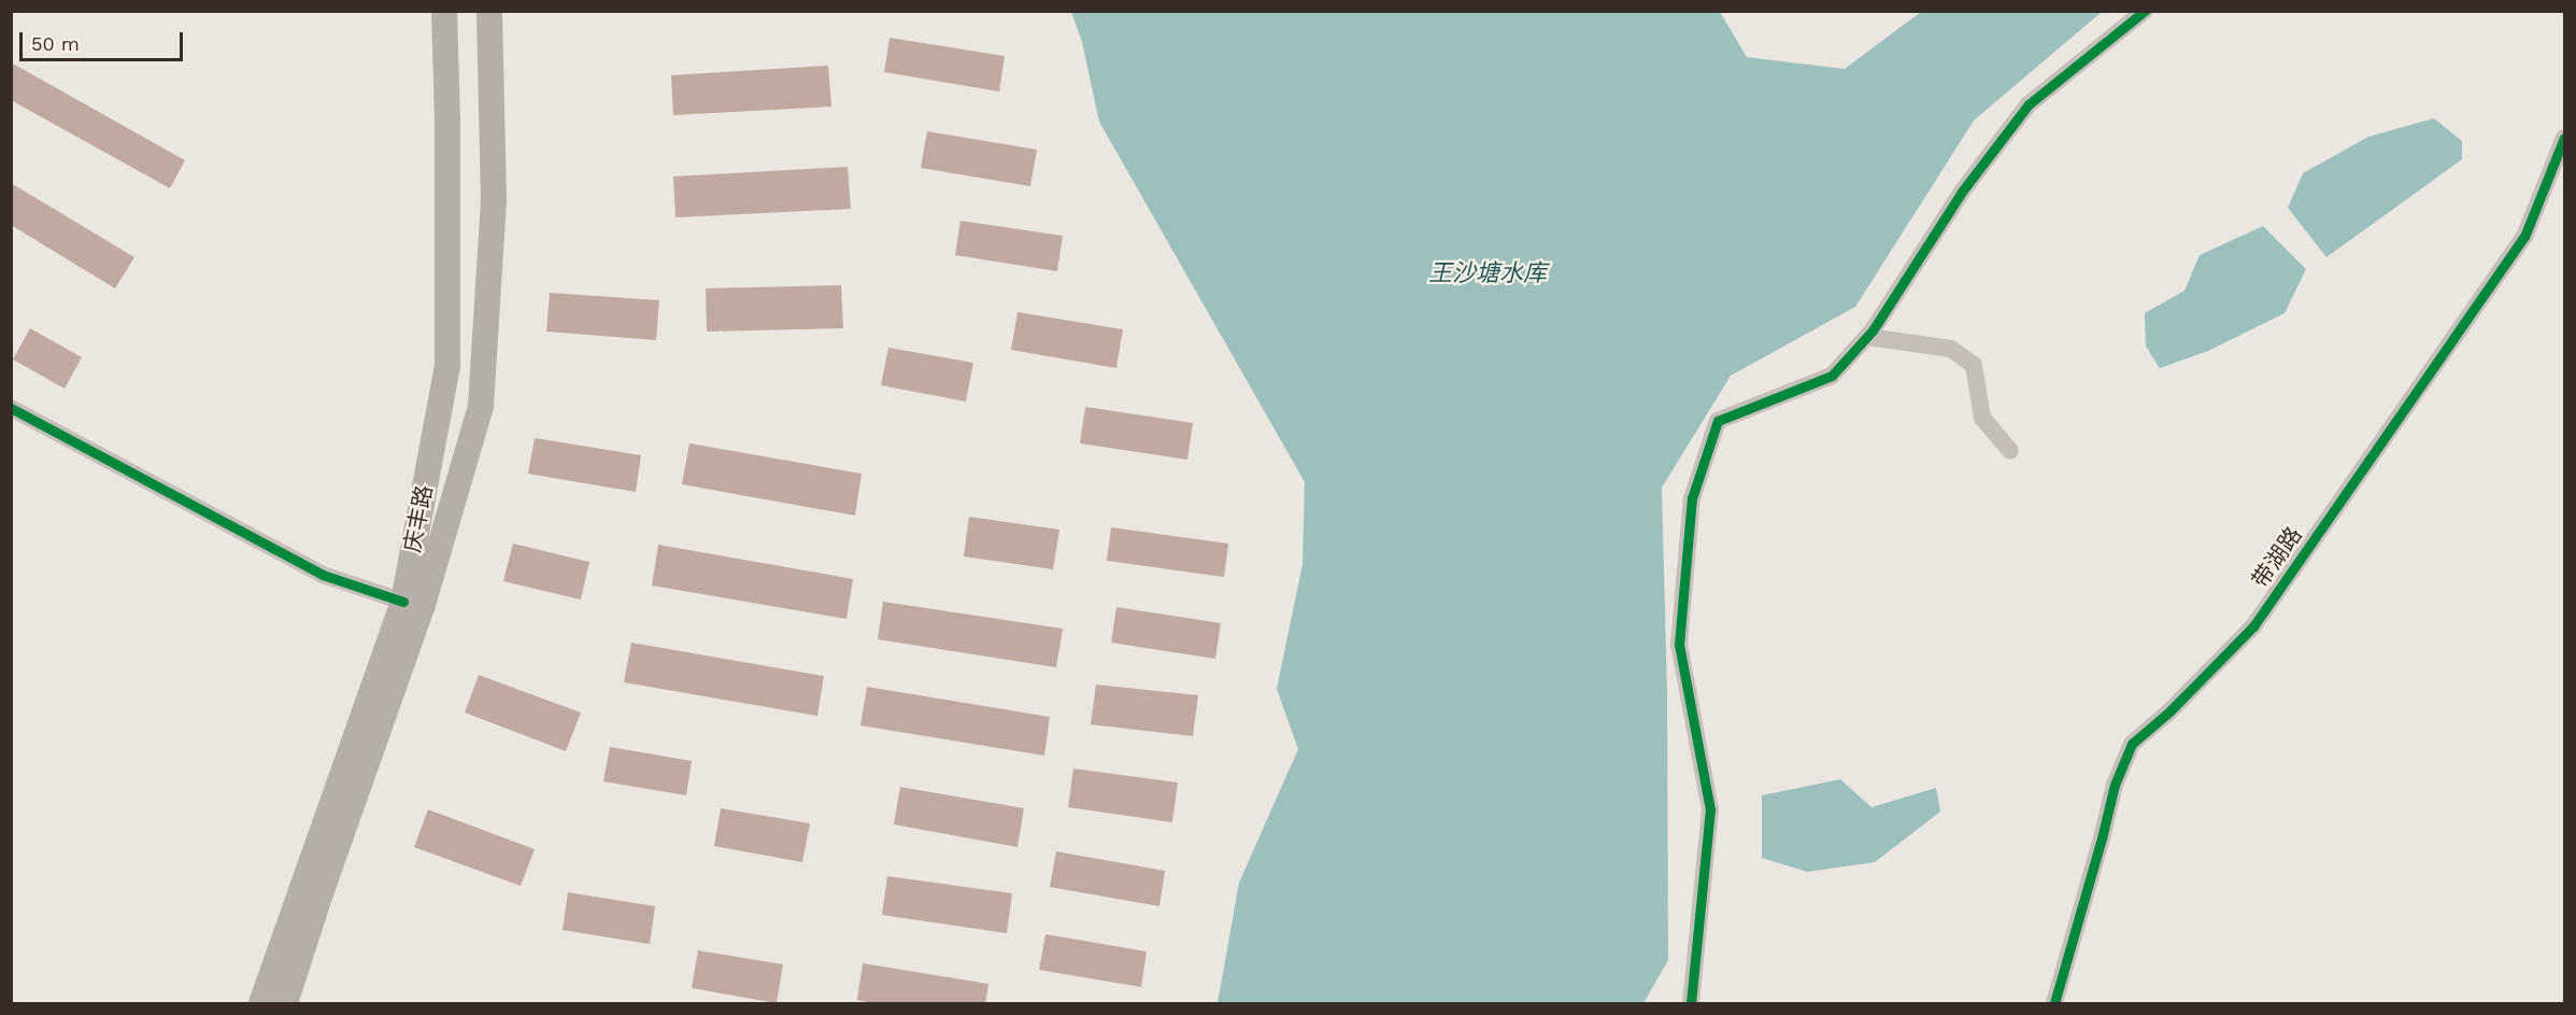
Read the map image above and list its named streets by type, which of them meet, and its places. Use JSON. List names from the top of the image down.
{
  "streets": {
    "main road": ["庆丰路"],
    "street": ["带湖路"]
  },
  "water": ["王沙塘水库"],
  "scale_bar": "50 m"
}
